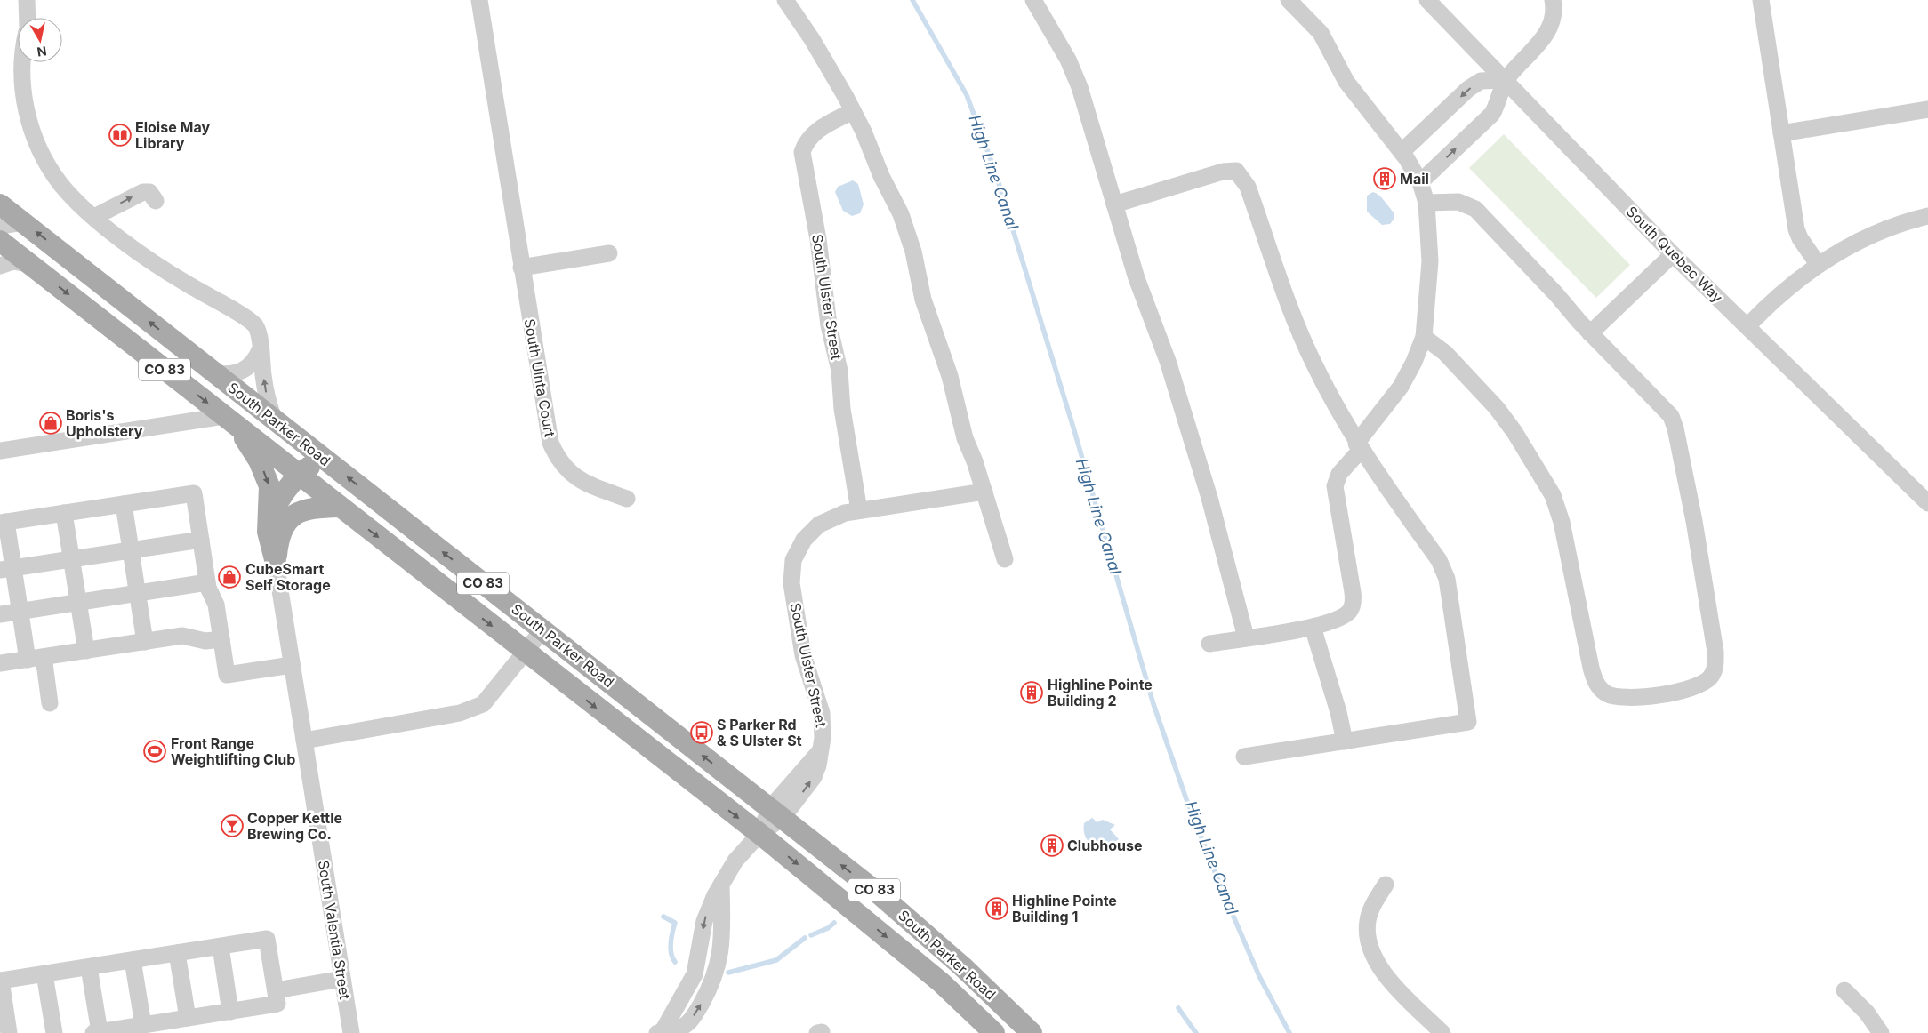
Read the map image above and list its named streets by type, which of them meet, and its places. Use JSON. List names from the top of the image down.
{
  "streets": {
    "main road": ["CO 83", "South Parker Road"],
    "street": [
      "South Quebec Way",
      "South Ulster Street",
      "South Uinta Court",
      "South Valentia Street"
    ]
  },
  "crossings": [
    ["South Ulster Street", "South Parker Road"]
  ],
  "water": ["High Line Canal"],
  "places": {
    "library": ["Eloise May Library"],
    "building": [
      "Mail",
      "Highline Pointe Building 2",
      "Clubhouse",
      "Highline Pointe Building 1"
    ],
    "shop": ["Boris's Upholstery", "CubeSmart Self Storage"],
    "bus stop": ["S Parker Rd & S Ulster St"],
    "sports": ["Front Range Weightlifting Club"],
    "bar": ["Copper Kettle Brewing Co."]
  },
  "north": "bottom"
}
